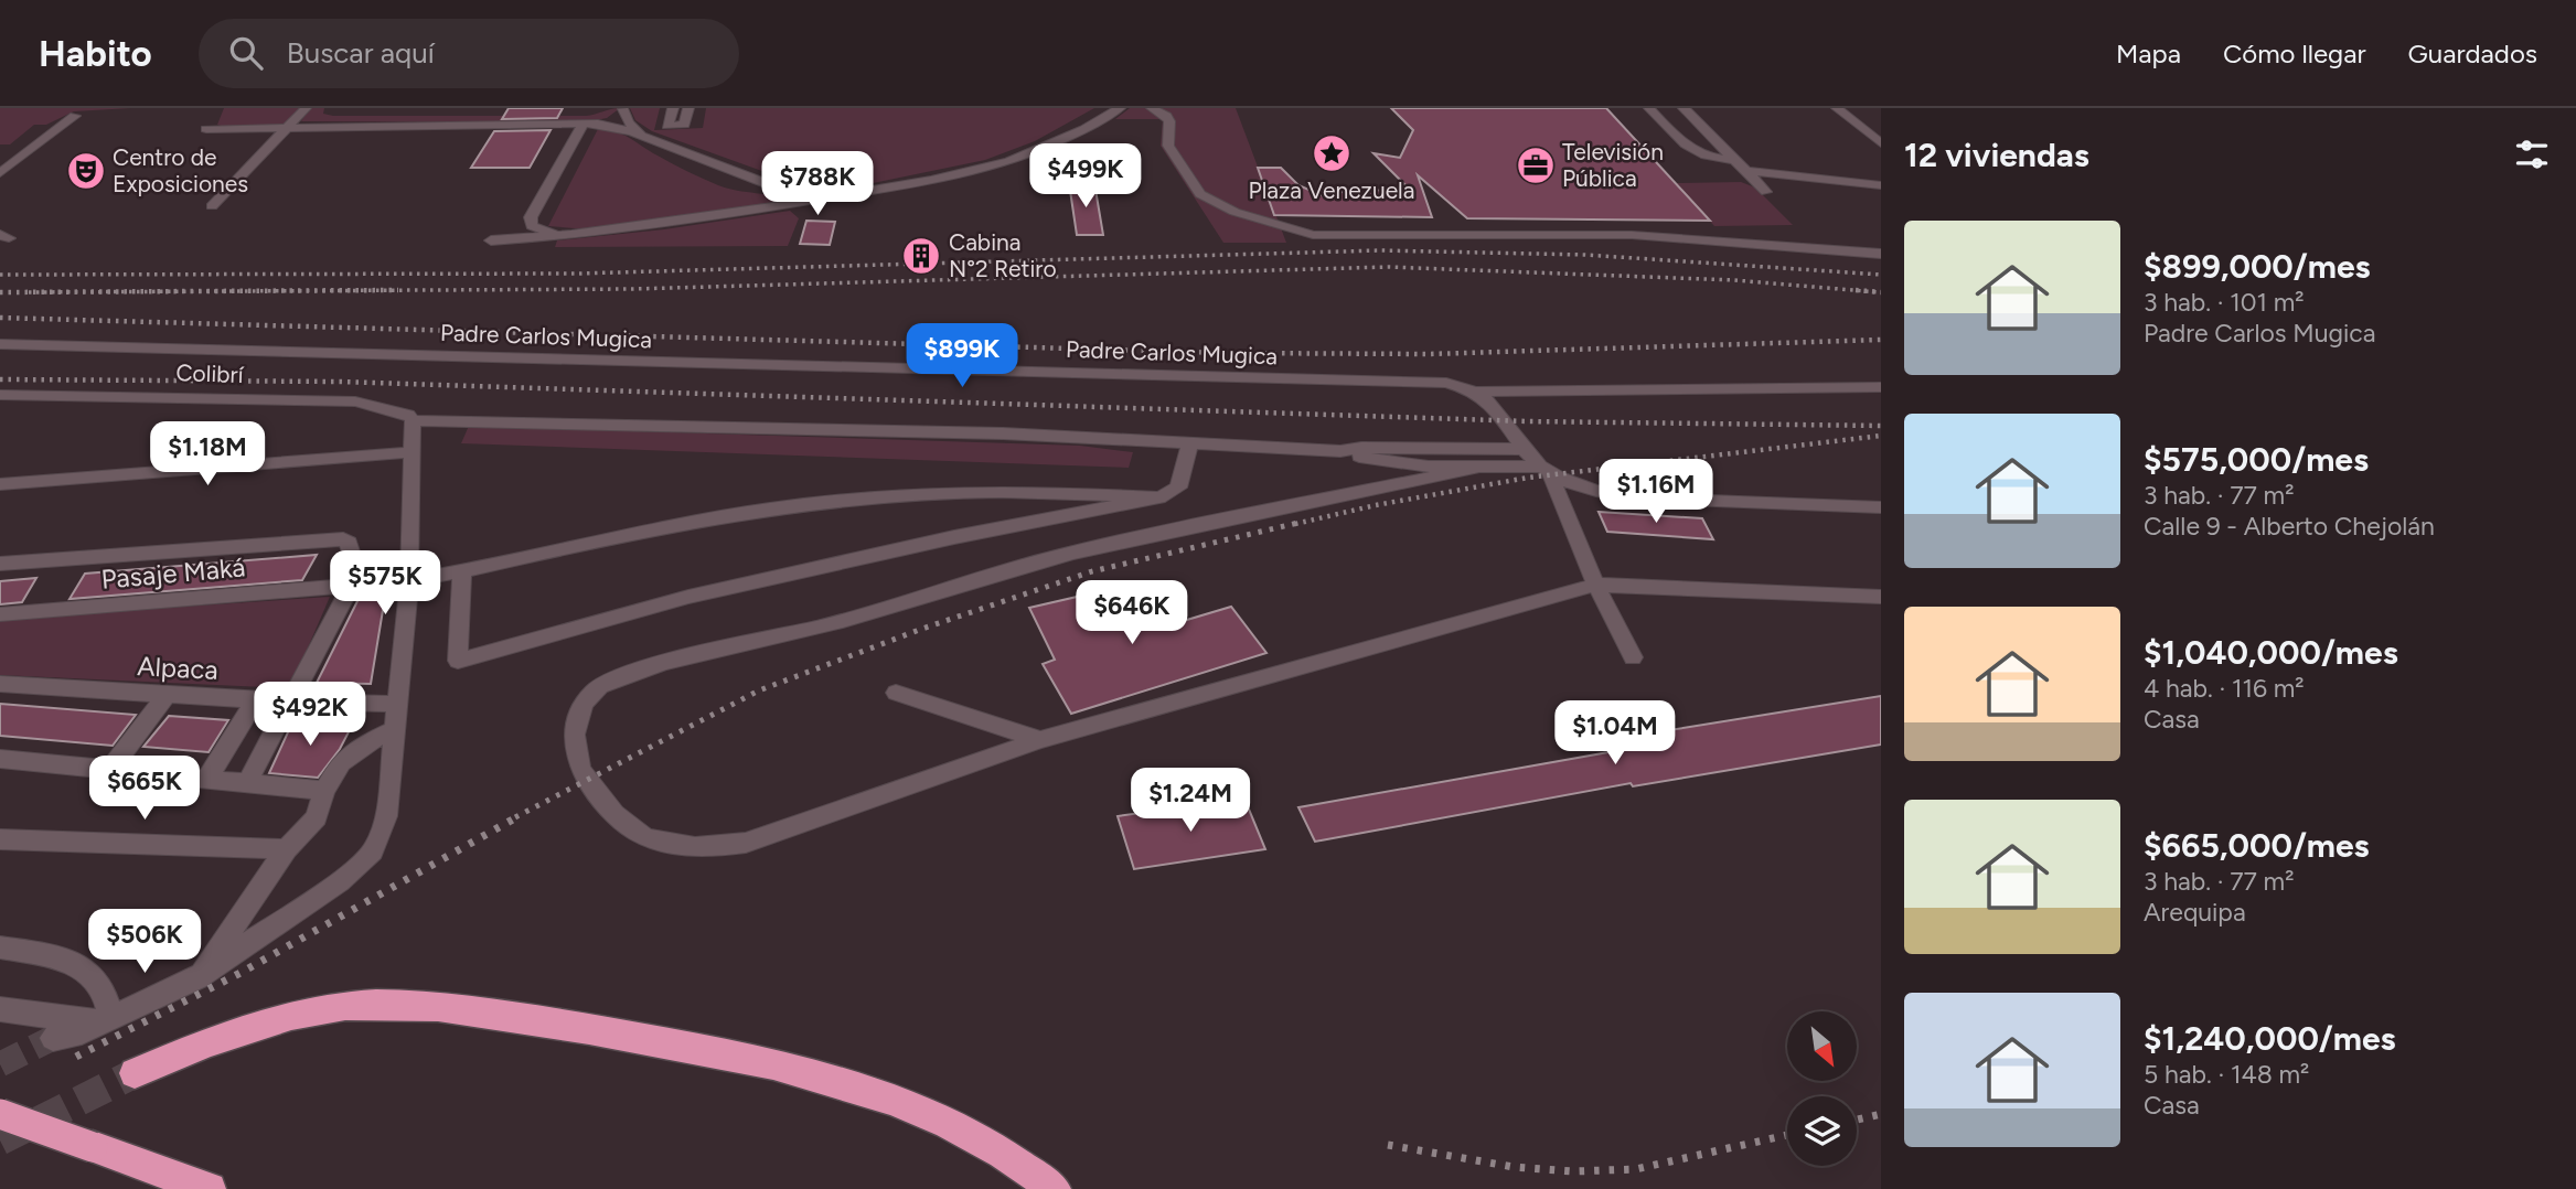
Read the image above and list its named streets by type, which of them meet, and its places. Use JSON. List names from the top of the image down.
{
  "streets": {
    "street": [
      "Padre Carlos Mugica",
      "Colibrí",
      "Pasaje Maká",
      "Alpaca"
    ]
  },
  "places": {
    "place": ["Plaza Venezuela"],
    "office": ["Televisión Pública"],
    "theatre": ["Centro de Exposiciones"],
    "building": ["Cabina N°2 Retiro"]
  },
  "north": "bottom right",
  "page": {
    "header": "Habito",
    "search": "Buscar aquí",
    "nav": ["Mapa", "Cómo llegar", "Guardados"],
    "heading": "12 viviendas",
    "price": [
      "$499K",
      "$788K",
      "$899K",
      "$1.18M",
      "$1.16M",
      "$575K",
      "$646K",
      "$492K",
      "$1.04M",
      "$665K",
      "$1.24M",
      "$506K"
    ],
    "list": [
      {
        "name": "$899,000/mes",
        "note": "3 hab. · 101 m² · Padre Carlos Mugica"
      },
      {
        "name": "$575,000/mes",
        "note": "3 hab. · 77 m² · Calle 9 - Alberto Chejolán"
      },
      {
        "name": "$1,040,000/mes",
        "note": "4 hab. · 116 m² · Casa"
      },
      {
        "name": "$665,000/mes",
        "note": "3 hab. · 77 m² · Arequipa"
      },
      {
        "name": "$1,240,000/mes",
        "note": "5 hab. · 148 m² · Casa"
      }
    ]
  }
}
